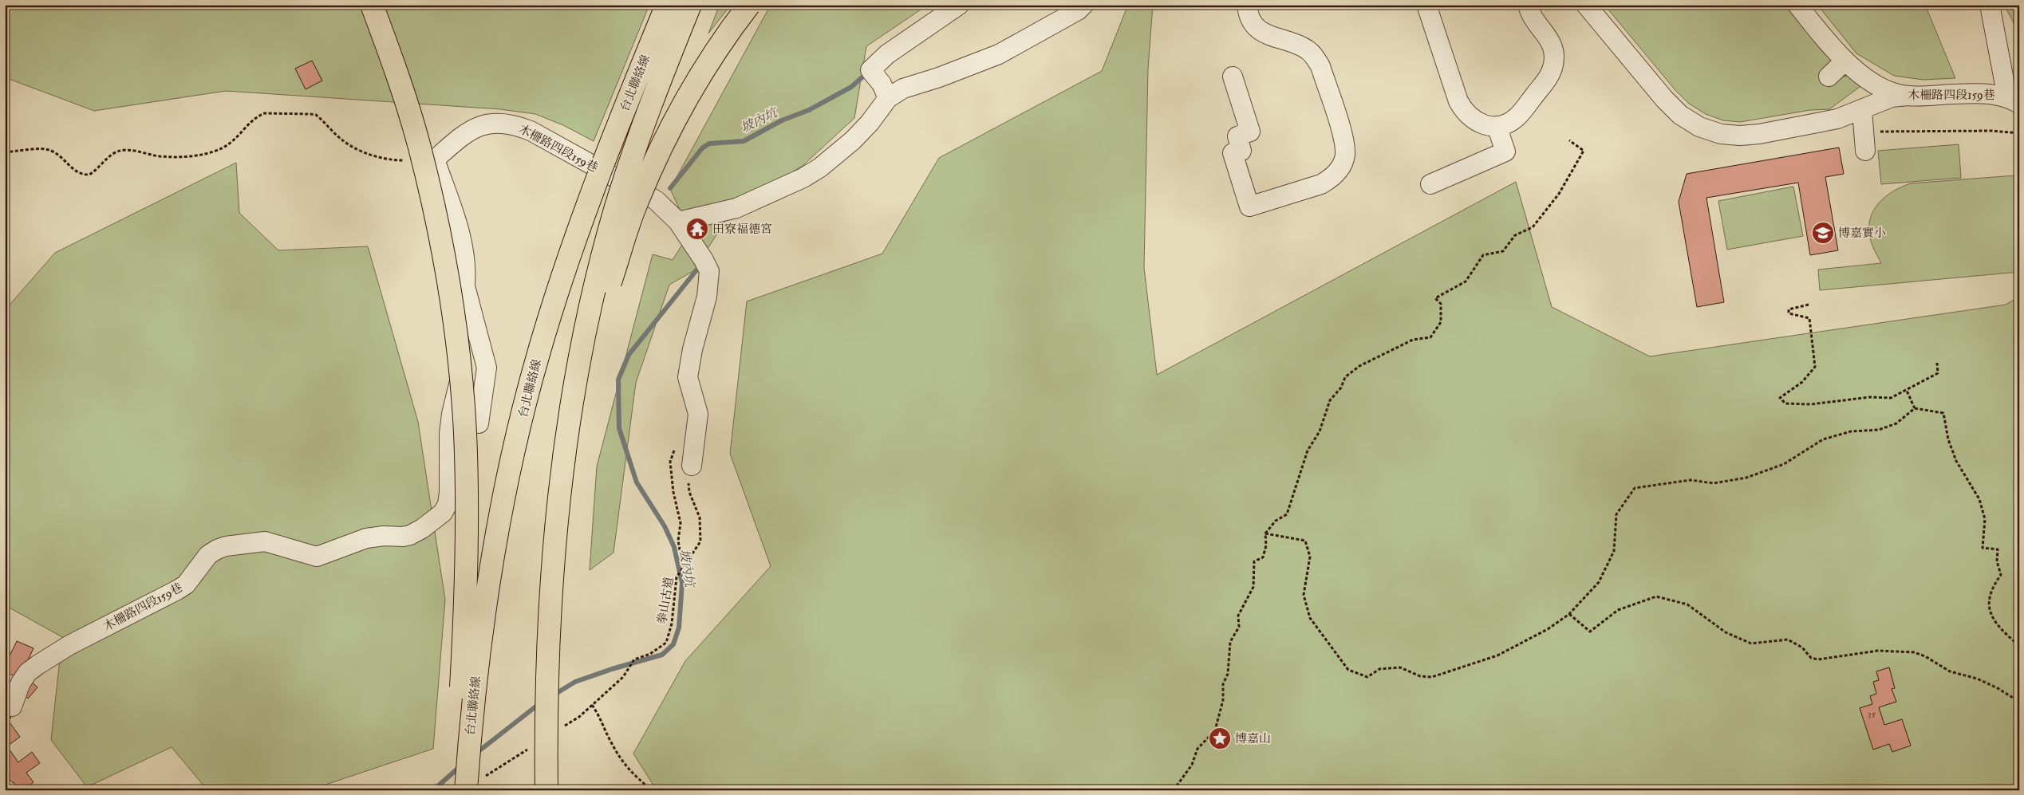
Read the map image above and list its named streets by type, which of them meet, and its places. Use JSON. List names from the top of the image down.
{
  "streets": {
    "highway": ["台北聯絡線"],
    "street": ["木柵路四段159巷"],
    "path": ["拳山古道"]
  },
  "crossings": [
    ["木柵路四段159巷", "拳山古道"]
  ],
  "water": ["坡內坑"],
  "places": {
    "temple": ["田寮福德宮"],
    "school or university": ["博嘉實小"],
    "place": ["博嘉山"]
  },
  "house_numbers": ["35"]
}
